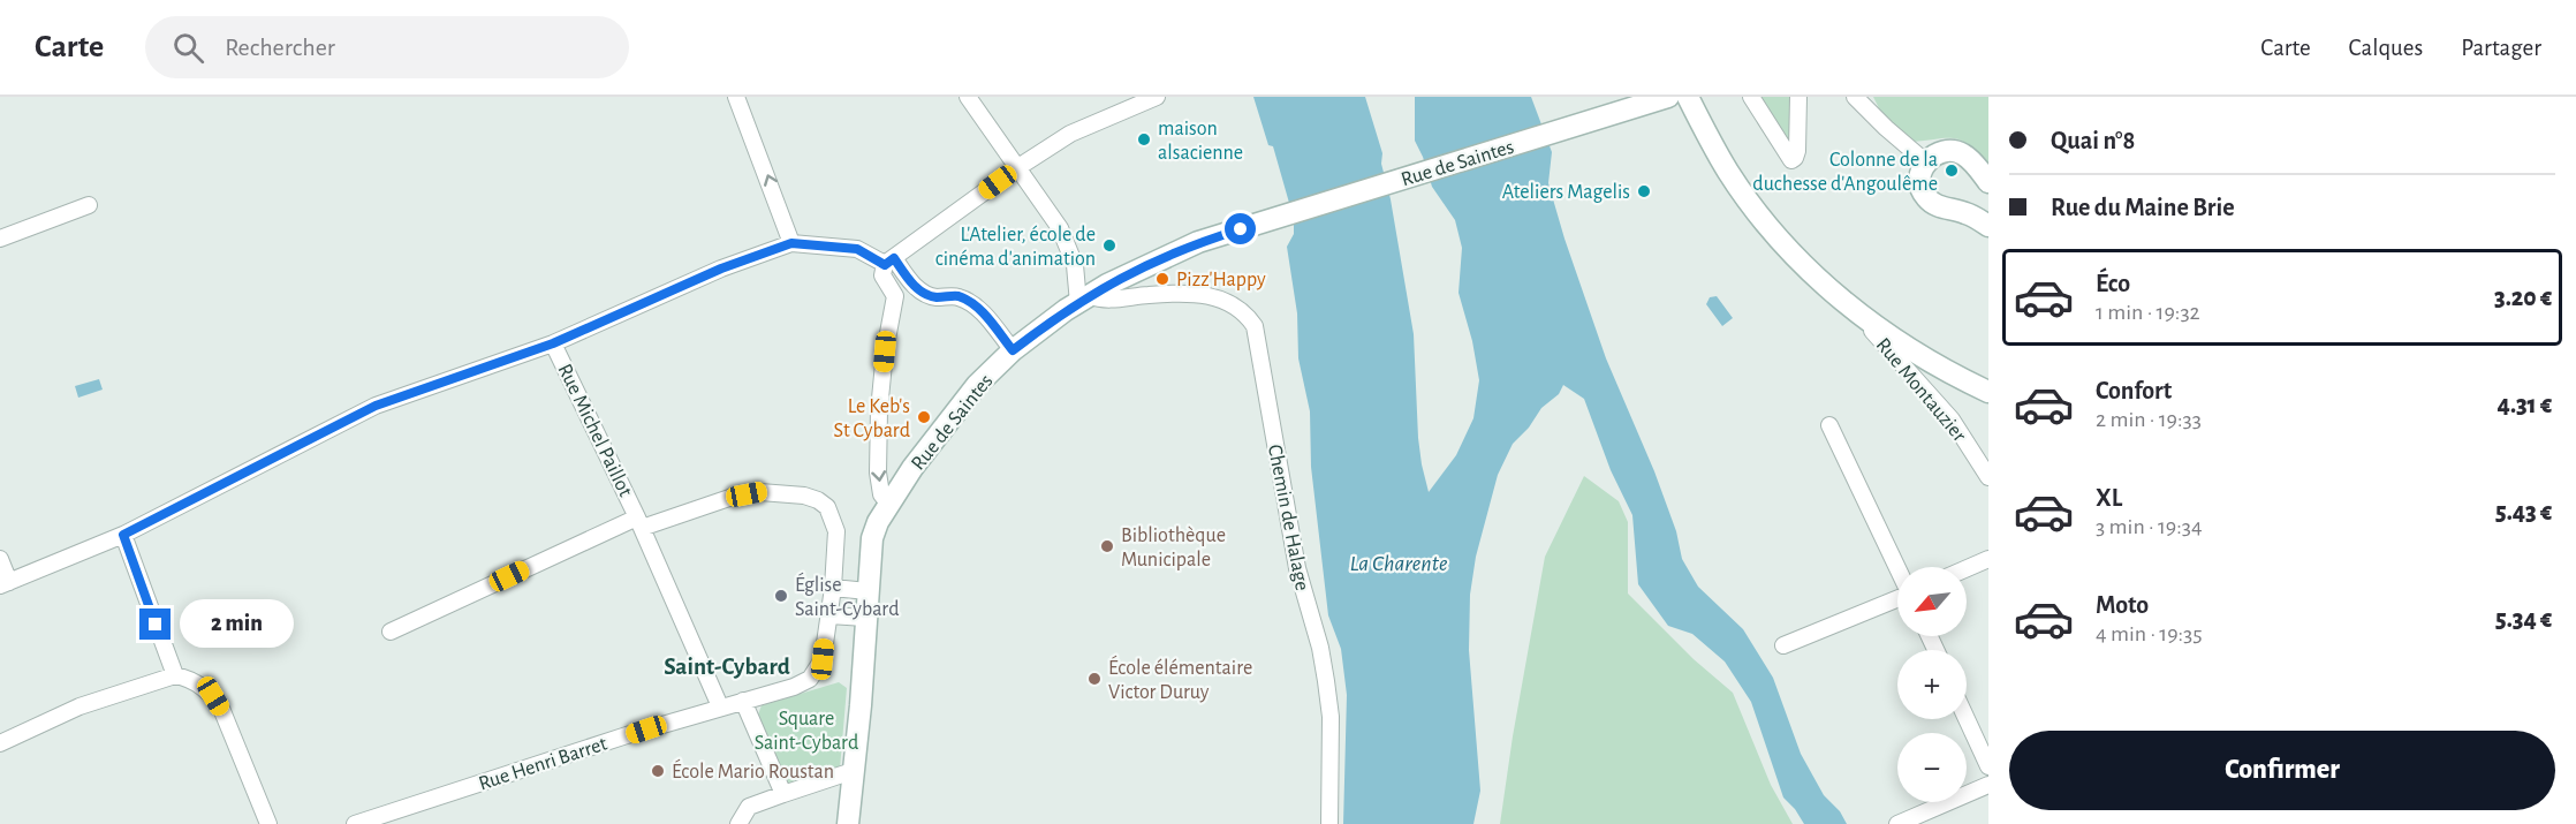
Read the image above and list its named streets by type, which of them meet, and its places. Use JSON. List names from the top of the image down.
{
  "streets": {
    "main road": ["Rue de Saintes"],
    "street": [
      "Rue Montauzier",
      "Rue Michel Paillot",
      "Chemin de Halage",
      "Rue Henri Barret"
    ]
  },
  "crossings": [
    ["Rue de Saintes", "Chemin de Halage"],
    ["Rue Michel Paillot", "Rue Henri Barret"]
  ],
  "districts": ["Saint-Cybard"],
  "water": ["La Charente"],
  "parks": ["Square Saint-Cybard"],
  "places": [
    "maison alsacienne",
    "Colonne de la duchesse d'Angoulême",
    "Ateliers Magelis",
    "L'Atelier, école de cinéma d'animation",
    "Pizz'Happy",
    "Le Keb's St Cybard",
    "Bibliothèque Municipale",
    "Église Saint-Cybard",
    "École élémentaire Victor Duruy",
    "École Mario Roustan"
  ],
  "north": "bottom left",
  "page": {
    "header": "Carte",
    "search": "Rechercher",
    "nav": ["Carte", "Calques", "Partager"],
    "banner": ["Quai n°8", "Rue du Maine Brie"],
    "list": [
      {
        "name": "Éco",
        "note": "1 min · 19:32",
        "value": "3.20 €"
      },
      {
        "name": "Confort",
        "note": "2 min · 19:33",
        "value": "4.31 €"
      },
      {
        "name": "XL",
        "note": "3 min · 19:34",
        "value": "5.43 €"
      },
      {
        "name": "Moto",
        "note": "4 min · 19:35",
        "value": "5.34 €"
      }
    ],
    "map_buttons": ["+", "−"],
    "bubble": "2 min",
    "buttons": "Confirmer"
  }
}
